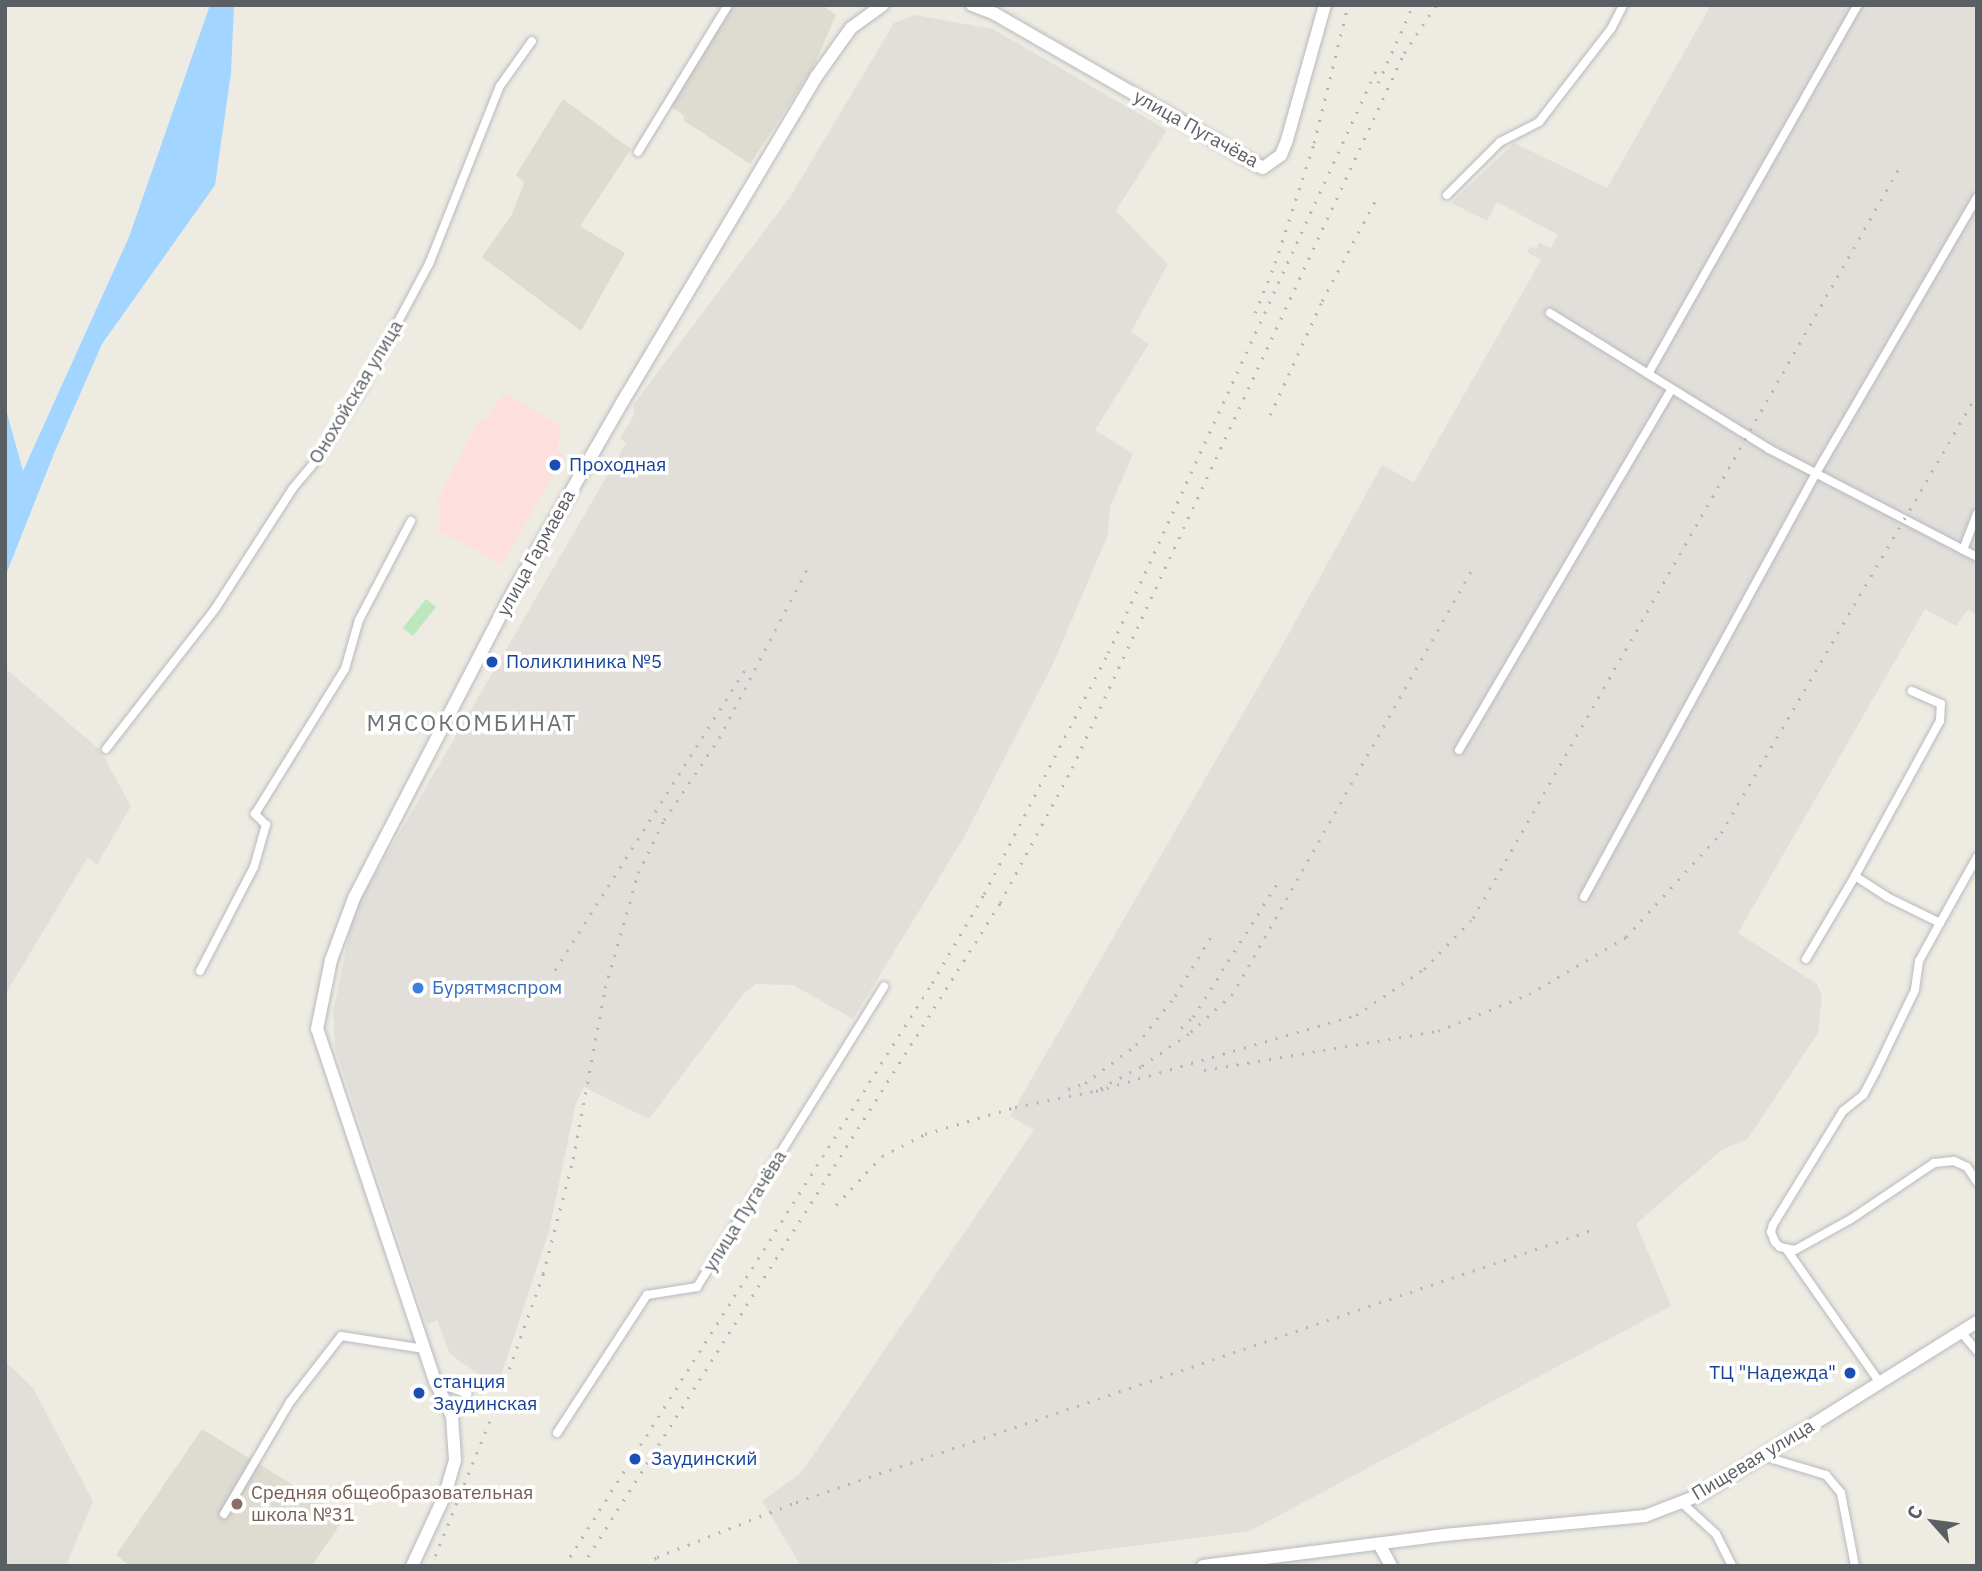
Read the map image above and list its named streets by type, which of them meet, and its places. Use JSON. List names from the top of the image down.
{
  "streets": {
    "street": [
      "улица Пугачёва",
      "Онохойская улица",
      "улица Гармаева",
      "Пищевая улица"
    ]
  },
  "districts": ["МЯСОКОМБИНАТ"],
  "places": [
    "Проходная",
    "Поликлиника №5",
    "Бурятмяспром",
    "ТЦ \"Надежда\"",
    "станция Заудинская",
    "Заудинский",
    "Средняя общеобразовательная школа №31"
  ],
  "north": "top left"
}
